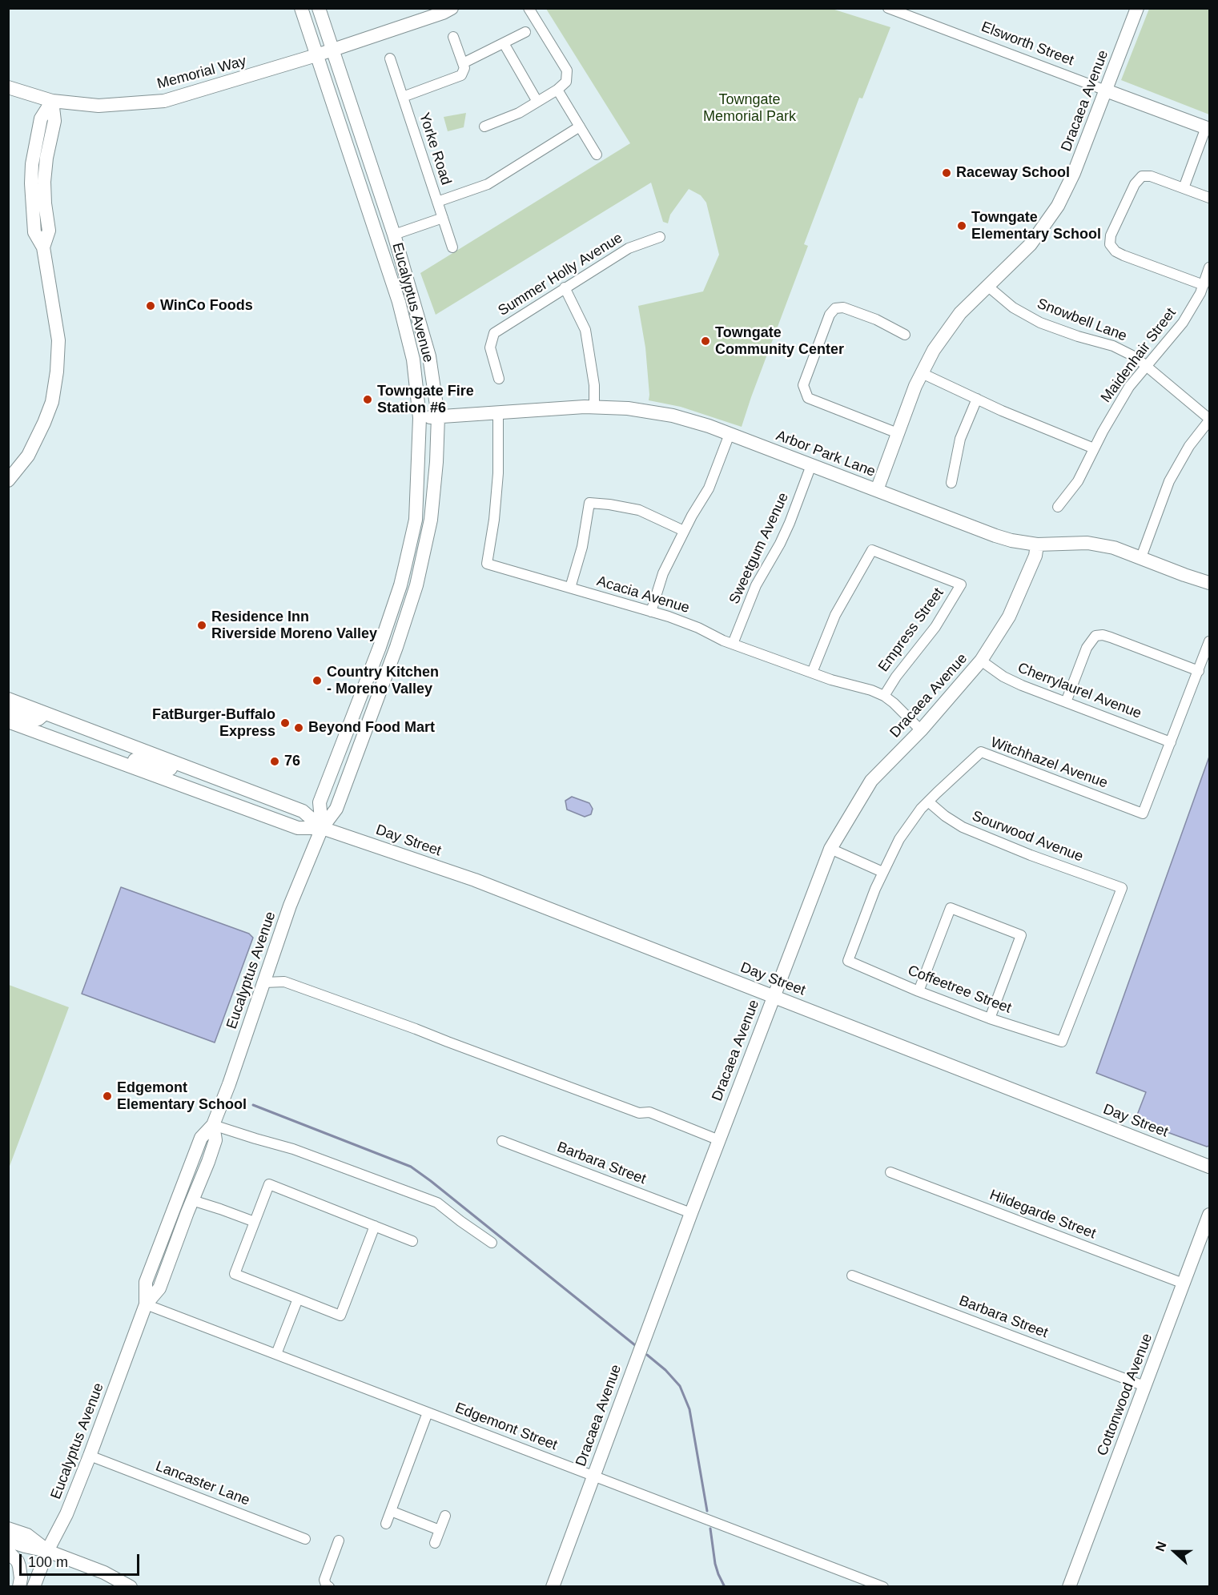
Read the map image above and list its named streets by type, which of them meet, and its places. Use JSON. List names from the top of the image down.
{
  "streets": {
    "main road": [
      "Elsworth Street",
      "Memorial Way",
      "Dracaea Avenue",
      "Eucalyptus Avenue",
      "Arbor Park Lane",
      "Day Street",
      "Cottonwood Avenue"
    ],
    "street": [
      "Yorke Road",
      "Summer Holly Avenue",
      "Snowbell Lane",
      "Maidenhair Street",
      "Sweetgum Avenue",
      "Acacia Avenue",
      "Empress Street",
      "Cherrylaurel Avenue",
      "Witchhazel Avenue",
      "Sourwood Avenue",
      "Coffeetree Street",
      "Barbara Street",
      "Hildegarde Street",
      "Edgemont Street",
      "Lancaster Lane"
    ]
  },
  "crossings": [
    ["Elsworth Street", "Dracaea Avenue"],
    ["Memorial Way", "Eucalyptus Avenue"],
    ["Dracaea Avenue", "Snowbell Lane"],
    ["Dracaea Avenue", "Arbor Park Lane"],
    ["Dracaea Avenue", "Acacia Avenue"],
    ["Dracaea Avenue", "Cherrylaurel Avenue"],
    ["Dracaea Avenue", "Day Street"],
    ["Dracaea Avenue", "Barbara Street"],
    ["Dracaea Avenue", "Edgemont Street"],
    ["Eucalyptus Avenue", "Arbor Park Lane"],
    ["Eucalyptus Avenue", "Day Street"],
    ["Eucalyptus Avenue", "Edgemont Street"],
    ["Eucalyptus Avenue", "Lancaster Lane"],
    ["Snowbell Lane", "Maidenhair Street"],
    ["Arbor Park Lane", "Sweetgum Avenue"],
    ["Arbor Park Lane", "Acacia Avenue"],
    ["Sweetgum Avenue", "Acacia Avenue"],
    ["Acacia Avenue", "Empress Street"],
    ["Cherrylaurel Avenue", "Witchhazel Avenue"],
    ["Witchhazel Avenue", "Sourwood Avenue"],
    ["Witchhazel Avenue", "Coffeetree Street"],
    ["Sourwood Avenue", "Coffeetree Street"],
    ["Barbara Street", "Cottonwood Avenue"],
    ["Hildegarde Street", "Cottonwood Avenue"]
  ],
  "parks": ["Towngate Memorial Park"],
  "places": [
    "Raceway School",
    "Towngate Elementary School",
    "WinCo Foods",
    "Towngate Community Center",
    "Towngate Fire Station #6",
    "Residence Inn Riverside Moreno Valley",
    "Country Kitchen - Moreno Valley",
    "FatBurger-Buffalo Express",
    "Beyond Food Mart",
    "76",
    "Edgemont Elementary School"
  ],
  "scale_bar": "100 m",
  "north": "left"
}
